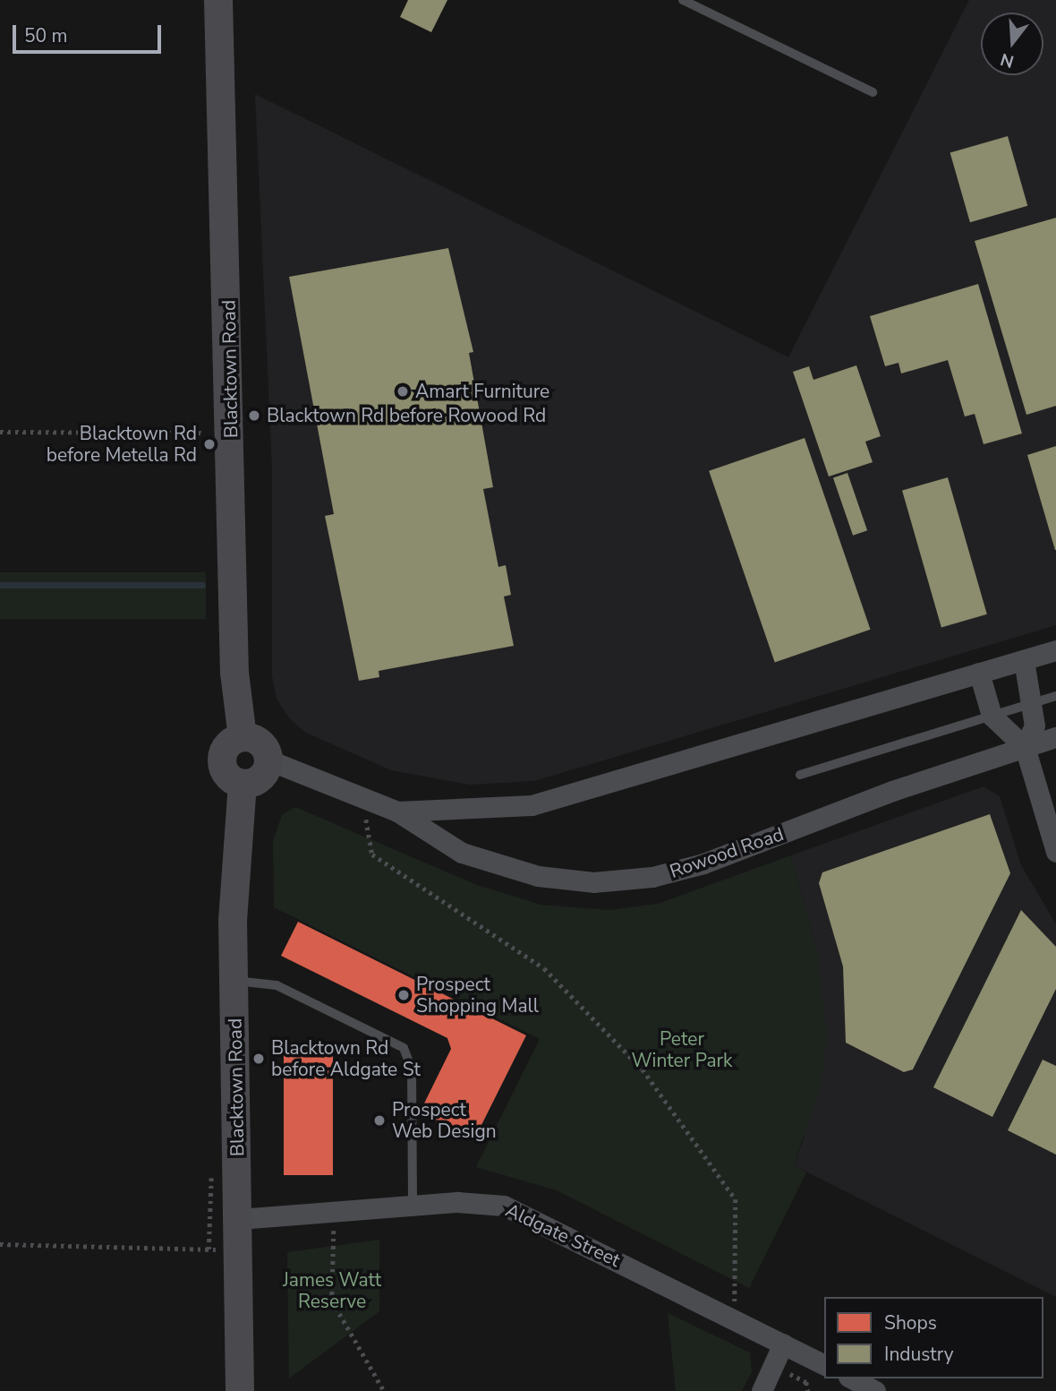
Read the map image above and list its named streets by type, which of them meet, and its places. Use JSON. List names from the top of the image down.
{
  "streets": {
    "main road": ["Blacktown Road"],
    "street": ["Rowood Road", "Aldgate Street"]
  },
  "crossings": [
    ["Blacktown Road", "Rowood Road"],
    ["Blacktown Road", "Aldgate Street"]
  ],
  "parks": ["Peter Winter Park", "James Watt Reserve"],
  "places": [
    "Amart Furniture",
    "Blacktown Rd before Rowood Rd",
    "Blacktown Rd before Metella Rd",
    "Prospect Shopping Mall",
    "Blacktown Rd before Aldgate St",
    "Prospect Web Design"
  ],
  "legend": ["Shops", "Industry"],
  "scale_bar": "50 m",
  "north": "bottom"
}
